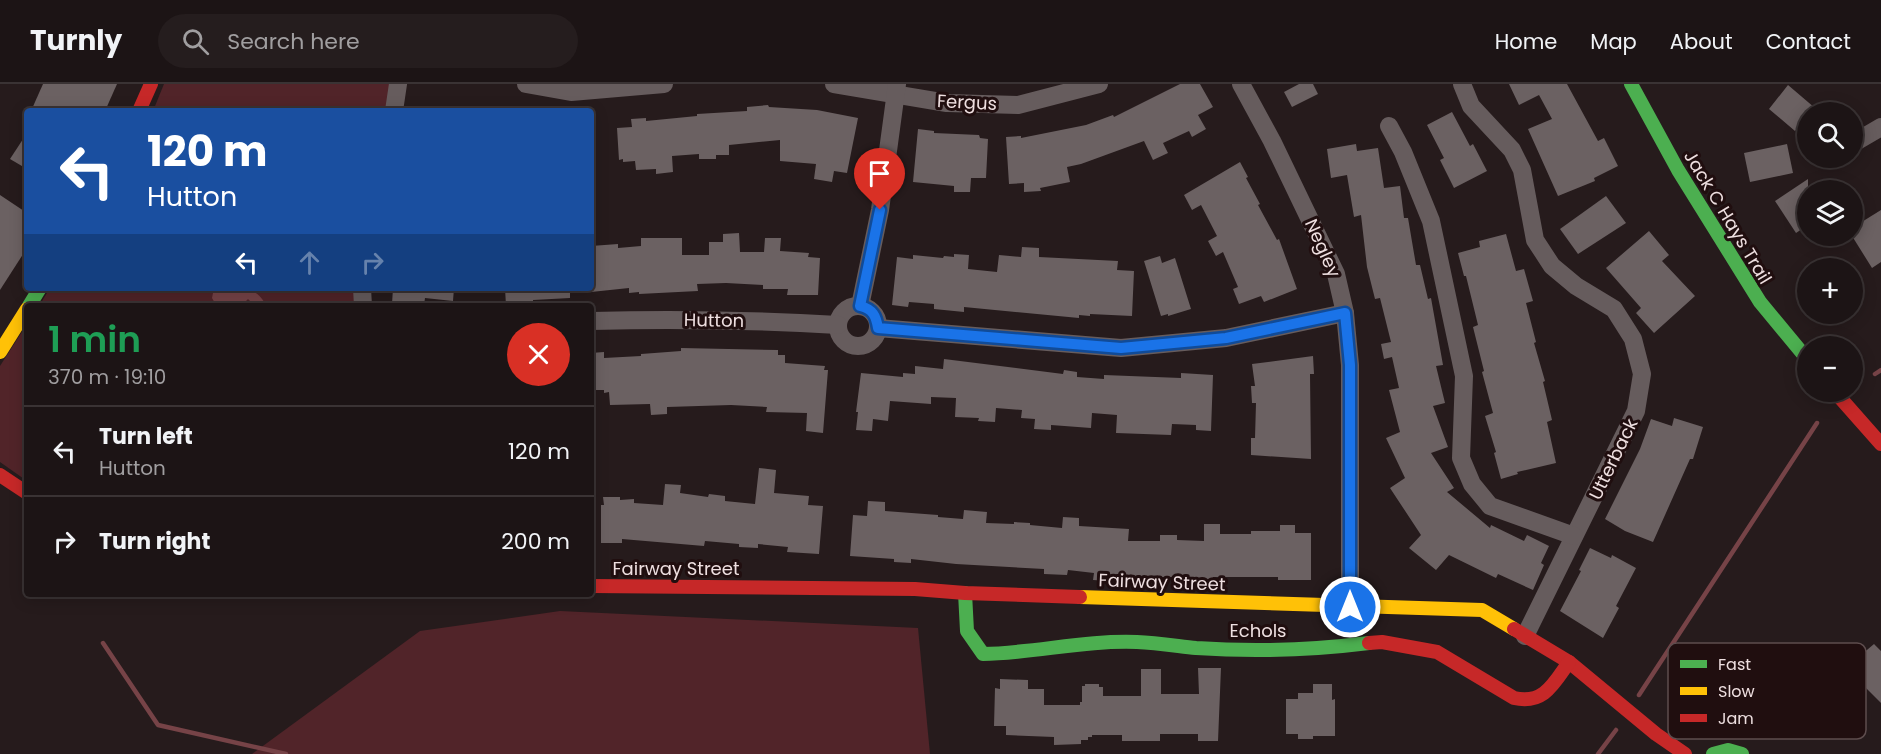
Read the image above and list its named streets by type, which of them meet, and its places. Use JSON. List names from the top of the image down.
{
  "streets": {
    "street": [
      "Fergus",
      "Jack C Hays Trail",
      "Negley",
      "Hutton",
      "Utterback",
      "Fairway Street",
      "Echols"
    ]
  },
  "crossings": [
    ["Negley", "Fairway Street"],
    ["Utterback", "Fairway Street"],
    ["Fairway Street", "Echols"]
  ],
  "legend": ["Fast", "Slow", "Jam"],
  "page": {
    "header": "Turnly",
    "search": "Search here",
    "nav": [
      "Home",
      "Map",
      "About",
      "Contact"
    ],
    "map_buttons": ["+", "−"],
    "turn": ["120 m", "Hutton"],
    "heading": ["1 min", "370 m · 19:10"],
    "list": [
      {
        "name": "Turn left",
        "note": "Hutton",
        "value": "120 m"
      },
      {
        "name": "Turn right",
        "value": "200 m"
      }
    ]
  }
}
